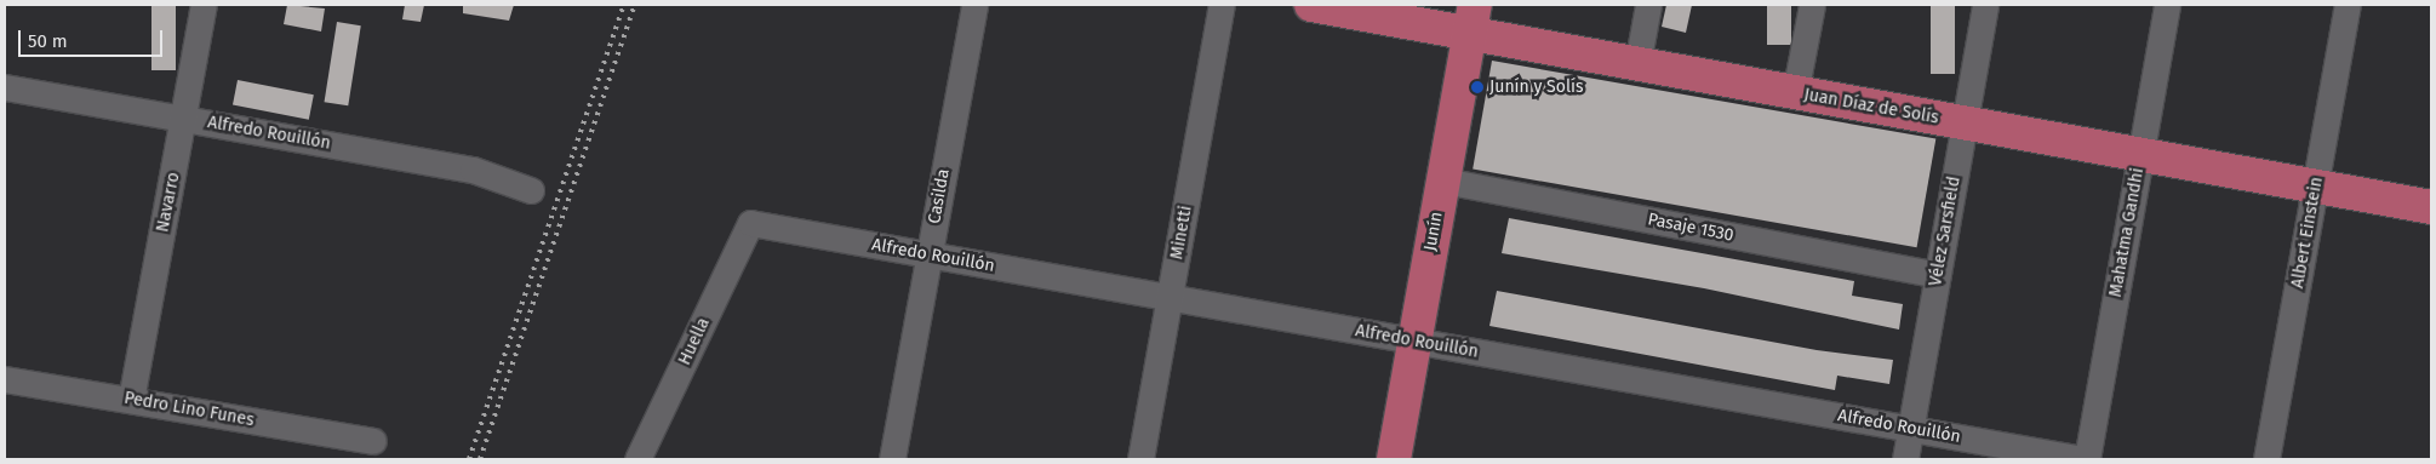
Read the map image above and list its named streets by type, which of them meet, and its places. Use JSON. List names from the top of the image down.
{
  "streets": {
    "main road": ["Juan Díaz de Solís", "Junín"],
    "street": [
      "Alfredo Rouillón",
      "Casilda",
      "Navarro",
      "Pasaje 1530",
      "Vélez Sarsfield",
      "Minetti",
      "Mahatma Gandhi",
      "Albert Einstein",
      "Huella",
      "Pedro Lino Funes"
    ]
  },
  "crossings": [
    ["Juan Díaz de Solís", "Junín"],
    ["Juan Díaz de Solís", "Vélez Sarsfield"],
    ["Juan Díaz de Solís", "Mahatma Gandhi"],
    ["Juan Díaz de Solís", "Albert Einstein"],
    ["Alfredo Rouillón", "Casilda"],
    ["Alfredo Rouillón", "Navarro"],
    ["Alfredo Rouillón", "Junín"],
    ["Alfredo Rouillón", "Vélez Sarsfield"],
    ["Alfredo Rouillón", "Minetti"],
    ["Alfredo Rouillón", "Huella"],
    ["Navarro", "Pedro Lino Funes"],
    ["Pasaje 1530", "Junín"],
    ["Pasaje 1530", "Vélez Sarsfield"]
  ],
  "places": ["Junín y Solís"],
  "scale_bar": "50 m"
}
